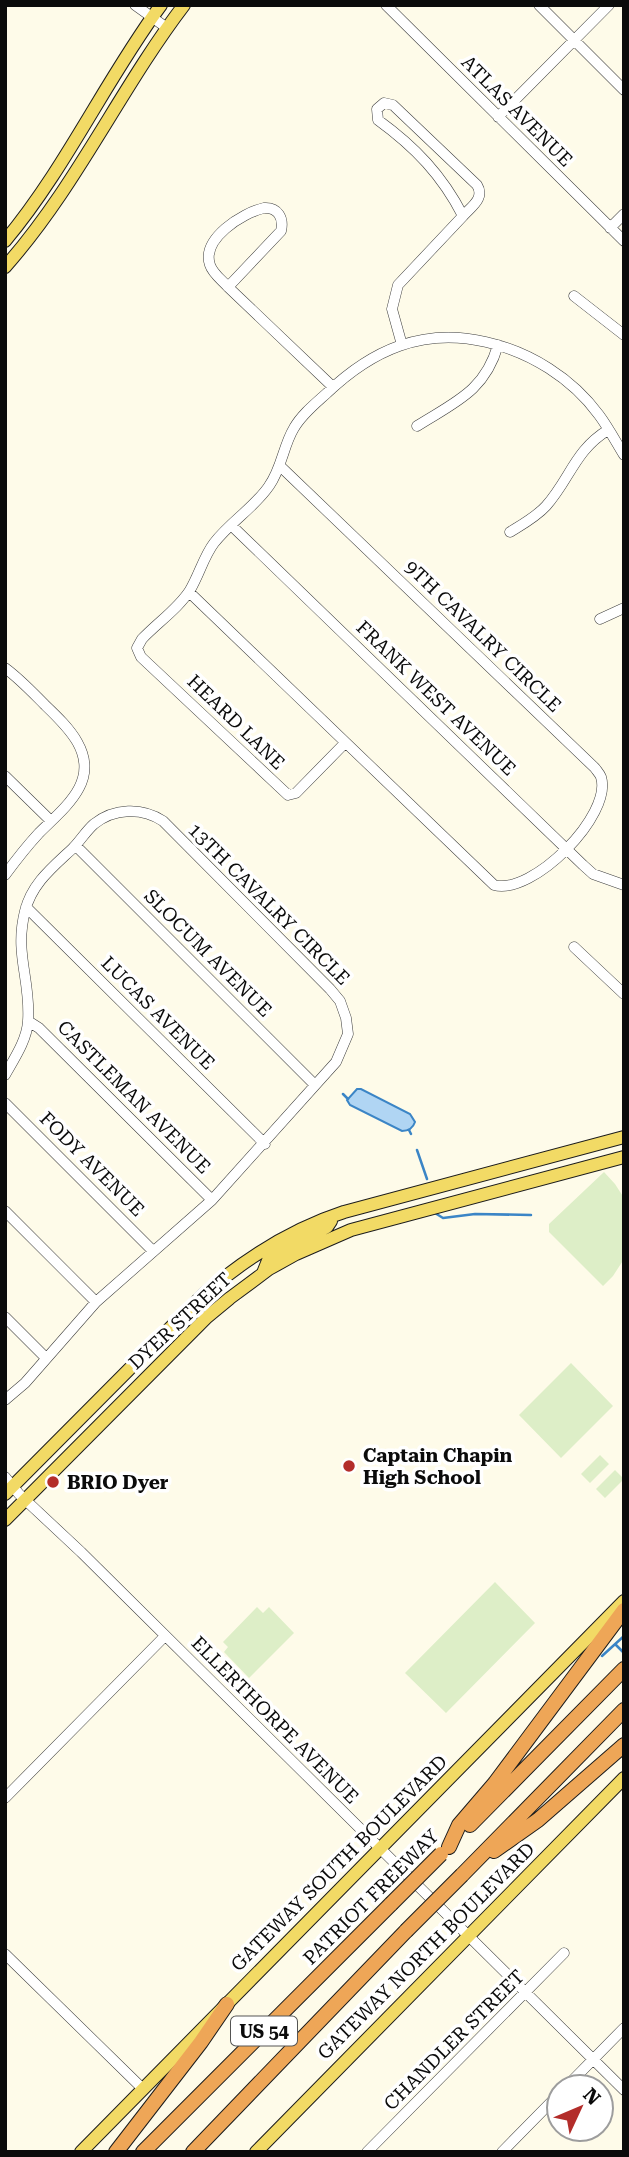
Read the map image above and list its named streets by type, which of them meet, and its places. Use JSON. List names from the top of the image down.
{
  "streets": {
    "highway": ["PATRIOT FREEWAY", "US 54"],
    "main road": ["DYER STREET", "GATEWAY SOUTH BOULEVARD", "GATEWAY NORTH BOULEVARD"],
    "street": [
      "ATLAS AVENUE",
      "9TH CAVALRY CIRCLE",
      "FRANK WEST AVENUE",
      "HEARD LANE",
      "13TH CAVALRY CIRCLE",
      "SLOCUM AVENUE",
      "LUCAS AVENUE",
      "CASTLEMAN AVENUE",
      "FODY AVENUE",
      "ELLERTHORPE AVENUE",
      "CHANDLER STREET"
    ]
  },
  "crossings": [
    ["9TH CAVALRY CIRCLE", "FRANK WEST AVENUE"],
    ["9TH CAVALRY CIRCLE", "HEARD LANE"],
    ["13TH CAVALRY CIRCLE", "SLOCUM AVENUE"],
    ["13TH CAVALRY CIRCLE", "LUCAS AVENUE"],
    ["13TH CAVALRY CIRCLE", "CASTLEMAN AVENUE"],
    ["13TH CAVALRY CIRCLE", "FODY AVENUE"],
    ["DYER STREET", "ELLERTHORPE AVENUE"],
    ["ELLERTHORPE AVENUE", "GATEWAY SOUTH BOULEVARD"],
    ["ELLERTHORPE AVENUE", "GATEWAY NORTH BOULEVARD"],
    ["ELLERTHORPE AVENUE", "CHANDLER STREET"]
  ],
  "places": ["Captain Chapin High School", "BRIO Dyer"],
  "north": "top right"
}
